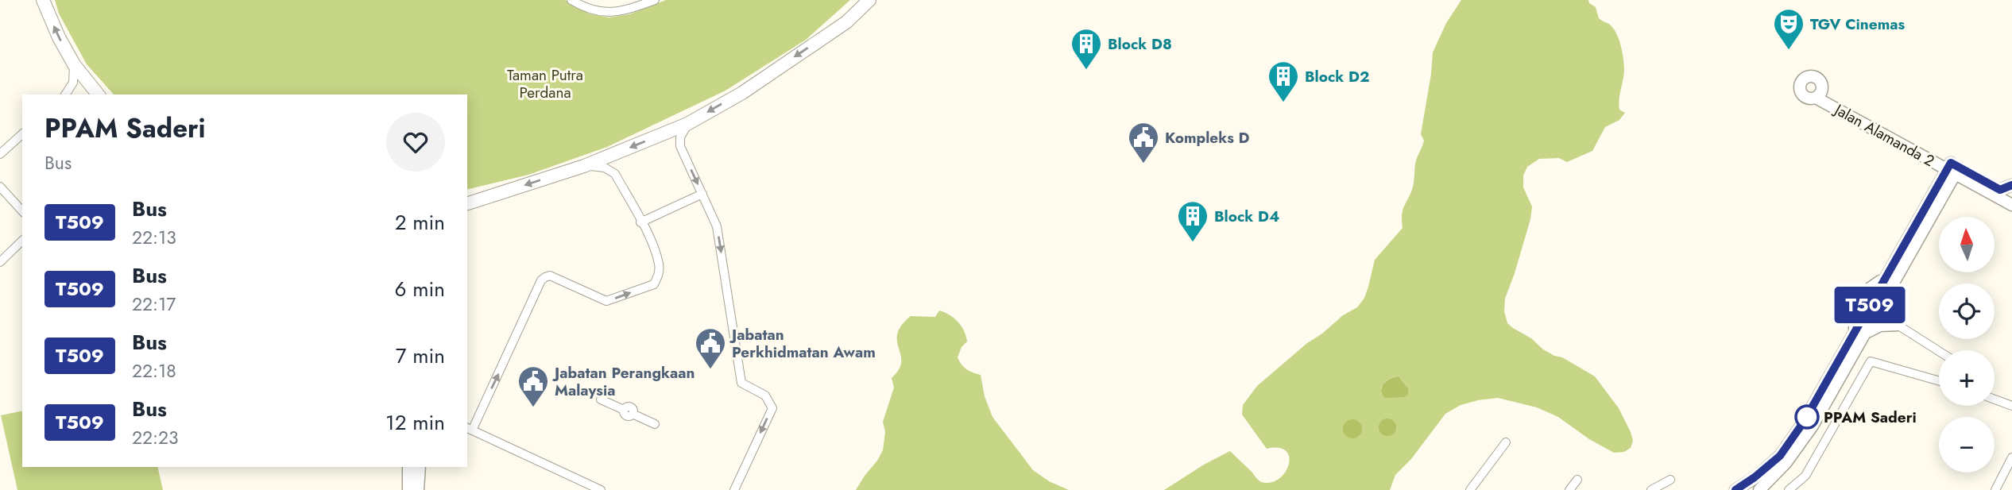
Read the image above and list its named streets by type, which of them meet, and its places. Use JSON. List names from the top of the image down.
{
  "streets": {
    "street": ["Jalan Alamanda 2"]
  },
  "parks": ["Taman Putra Perdana"],
  "places": {
    "theatre": ["TGV Cinemas"],
    "building": ["Block D8", "Block D2", "Block D4"],
    "public building": ["Kompleks D", "Jabatan Perkhidmatan Awam", "Jabatan Perangkaan Malaysia"],
    "other": ["PPAM Saderi"]
  },
  "lines": ["bus line T509"],
  "north": "top",
  "page": {
    "on_map": "T509",
    "heading": ["PPAM Saderi", "Bus"],
    "list": [
      {
        "mark": "T509",
        "name": "Bus",
        "note": "22:13",
        "value": "2 min"
      },
      {
        "mark": "T509",
        "name": "Bus",
        "note": "22:17",
        "value": "6 min"
      },
      {
        "mark": "T509",
        "name": "Bus",
        "note": "22:18",
        "value": "7 min"
      },
      {
        "mark": "T509",
        "name": "Bus",
        "note": "22:23",
        "value": "12 min"
      }
    ],
    "map_buttons": ["+", "−"]
  }
}
